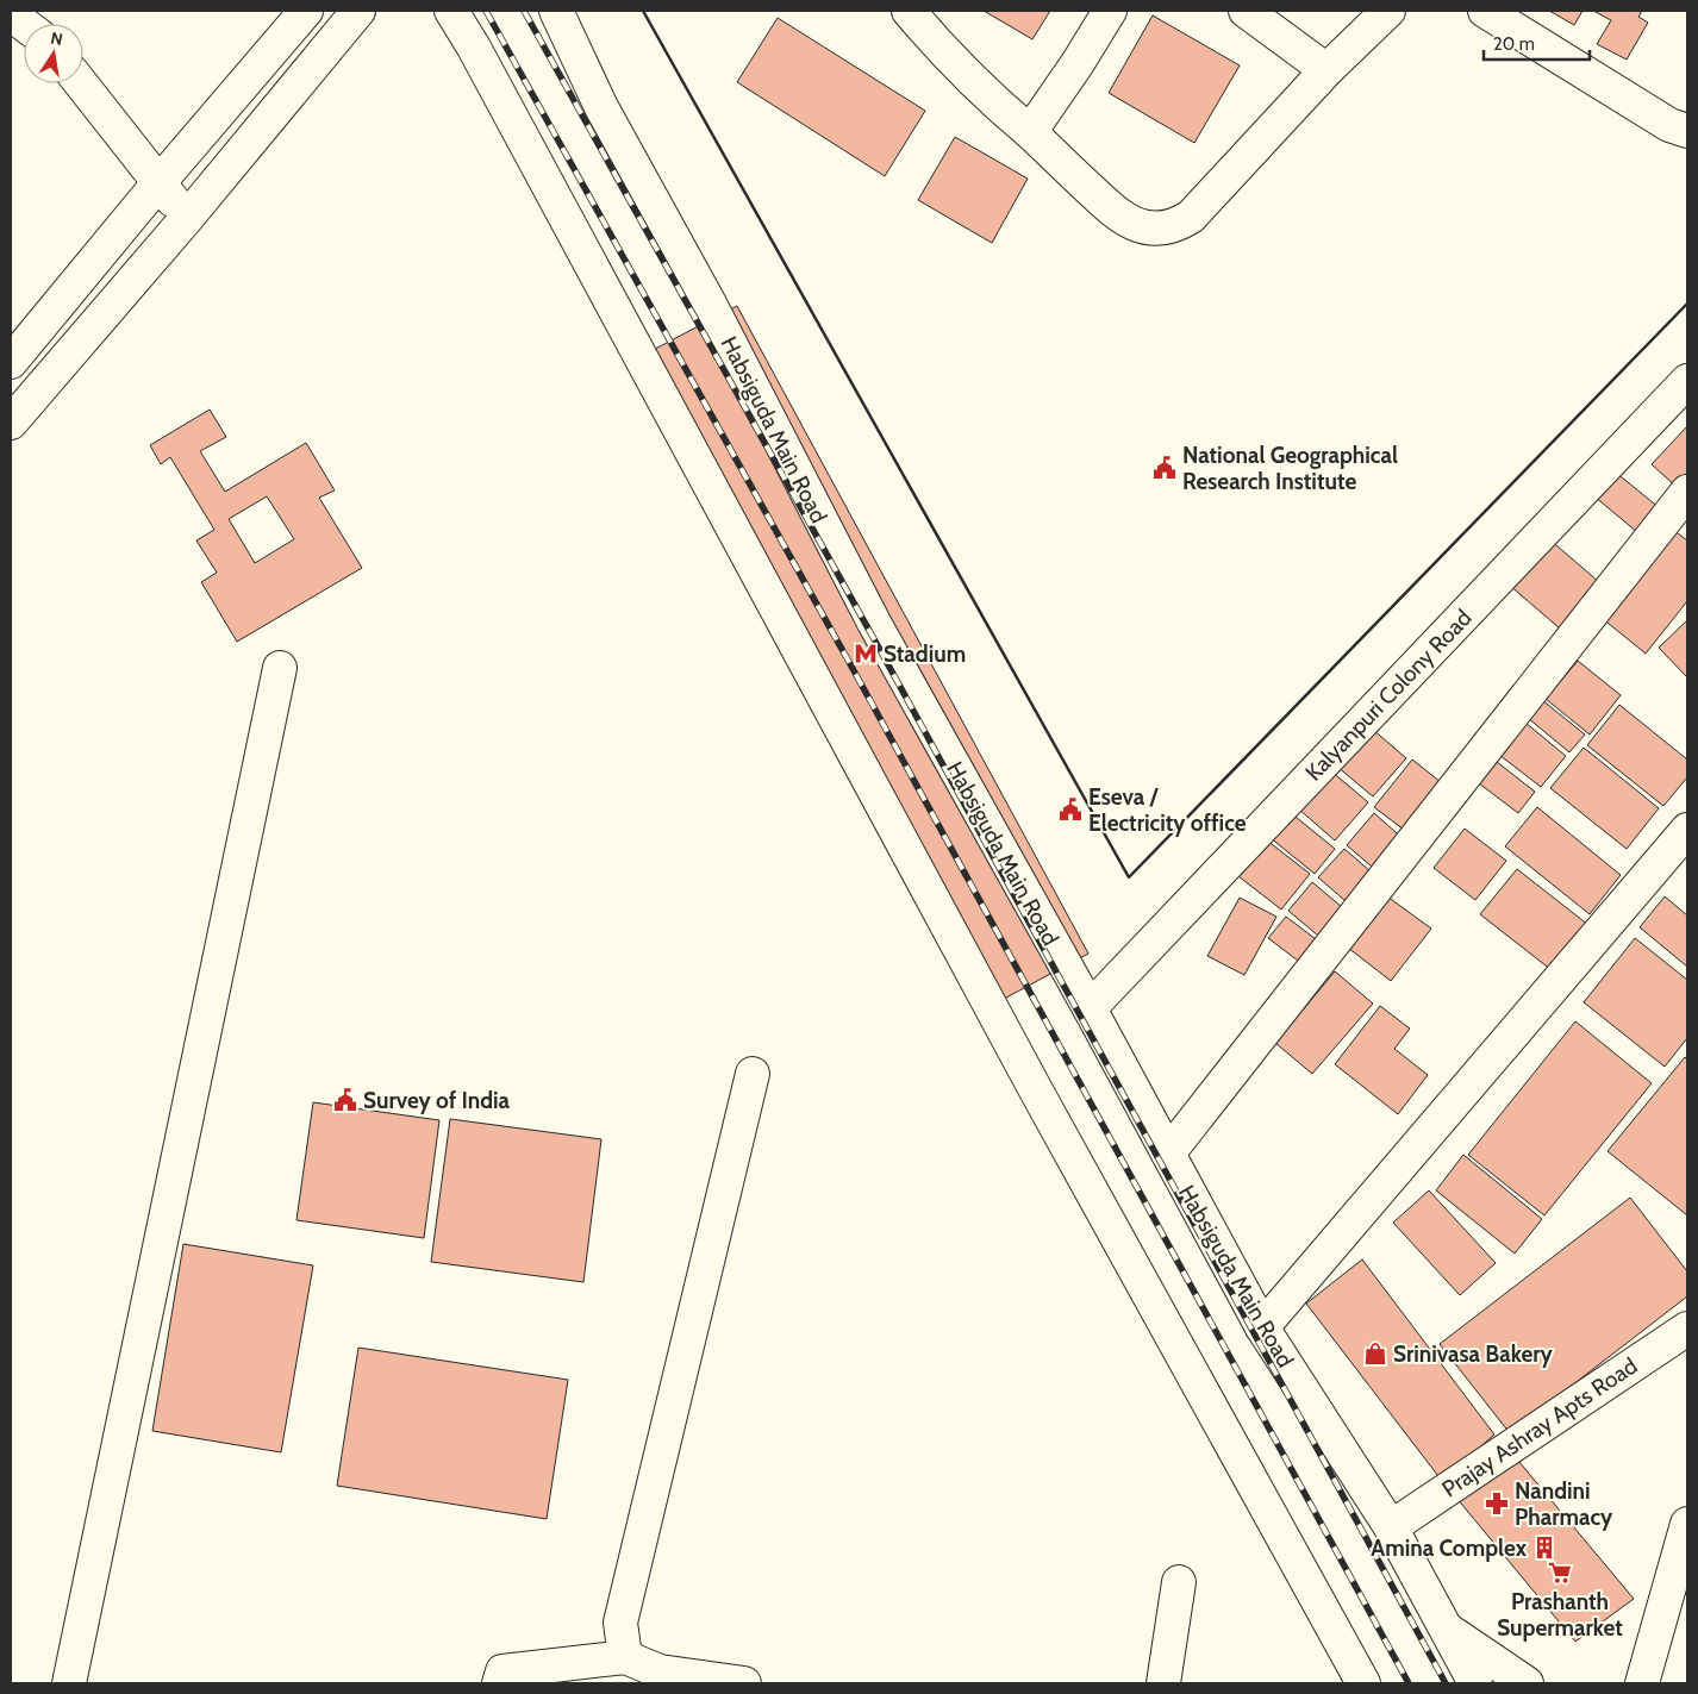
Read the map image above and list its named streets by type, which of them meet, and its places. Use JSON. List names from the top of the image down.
{
  "streets": {
    "main road": ["Habsiguda Main Road", "Kalyanpuri Colony Road", "Prajay Ashray Apts Road"]
  },
  "crossings": [
    ["Habsiguda Main Road", "Kalyanpuri Colony Road"],
    ["Habsiguda Main Road", "Prajay Ashray Apts Road"]
  ],
  "places": {
    "public building": ["National Geographical Research Institute", "Eseva / Electricity office", "Survey of India"],
    "metro station": ["Stadium"],
    "shop": ["Srinivasa Bakery"],
    "pharmacy": ["Nandini Pharmacy"],
    "building": ["Amina Complex"],
    "supermarket": ["Prashanth Supermarket"]
  },
  "scale_bar": "20 m",
  "north": "top"
}
